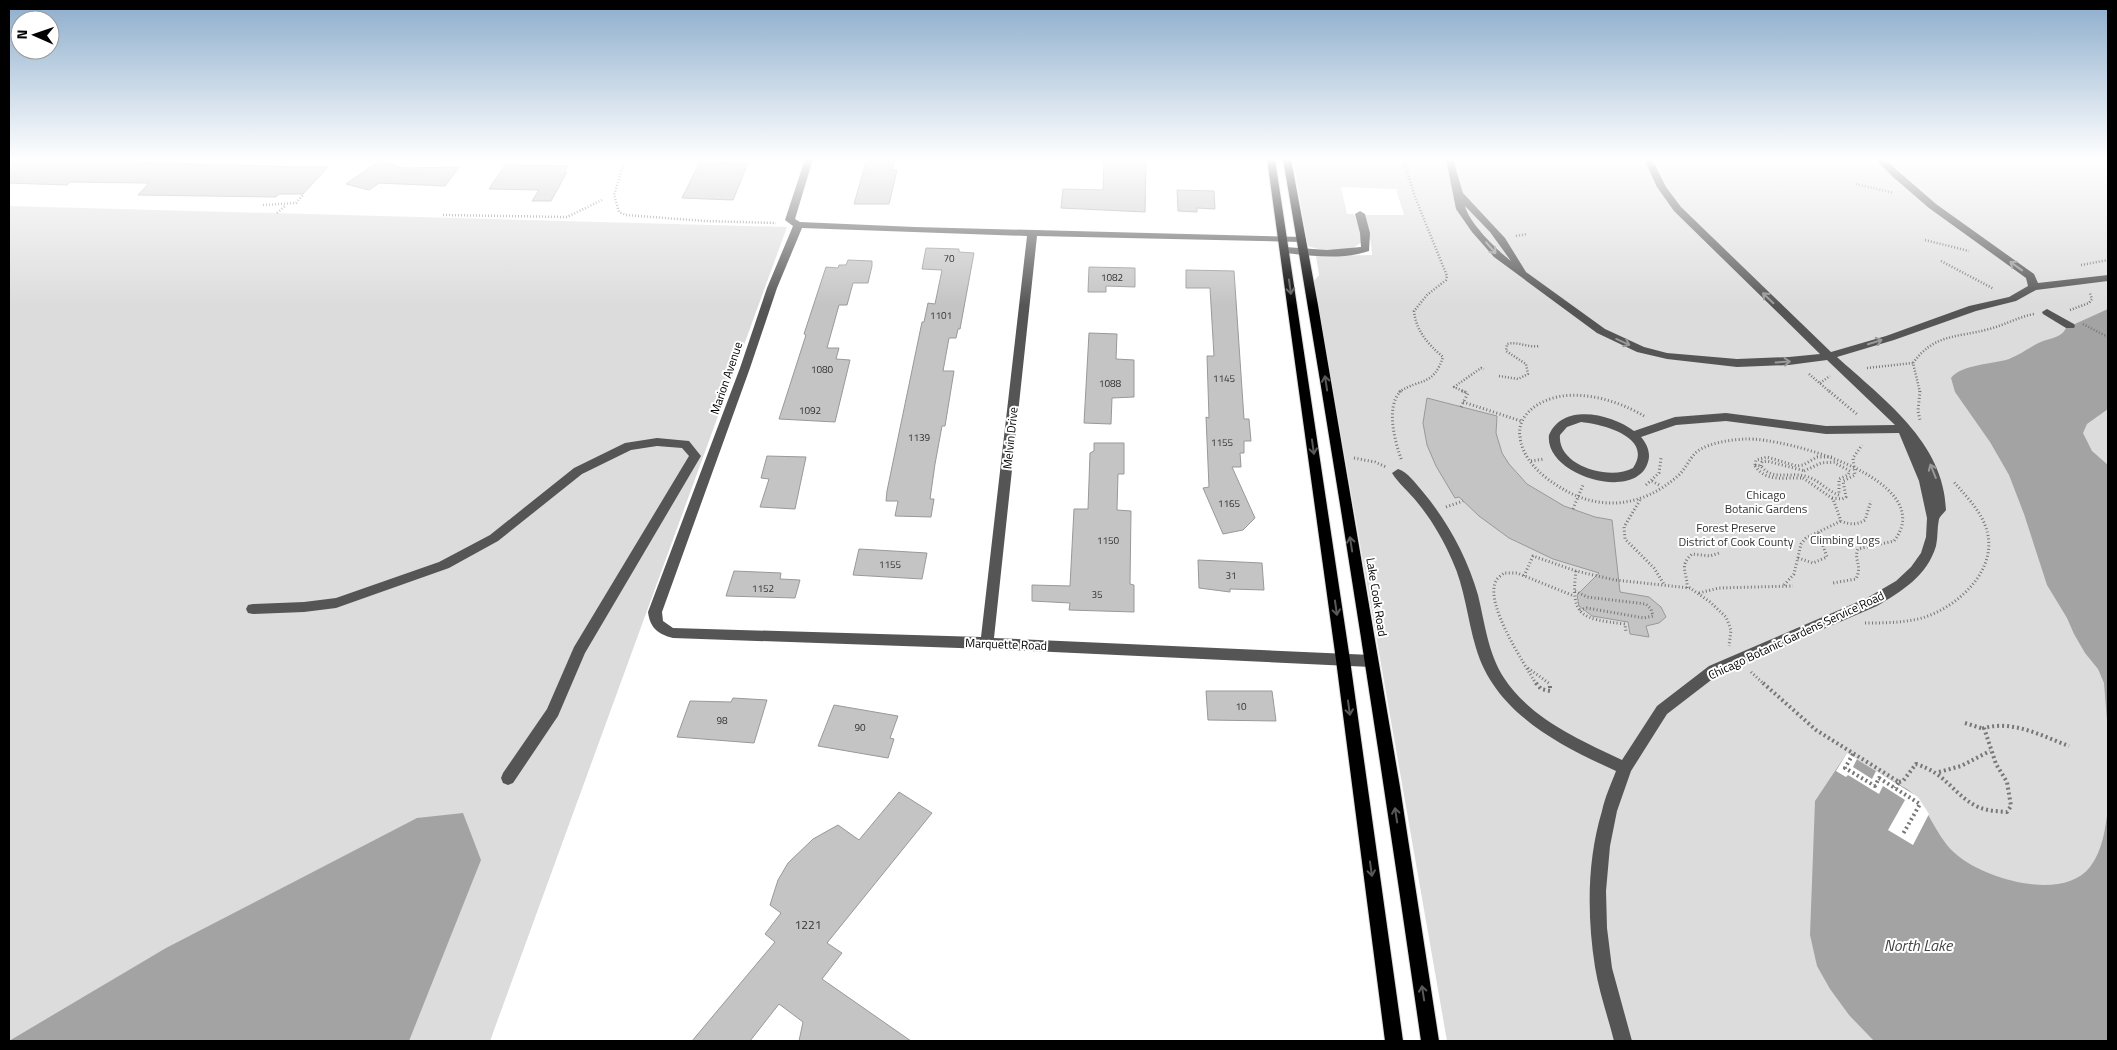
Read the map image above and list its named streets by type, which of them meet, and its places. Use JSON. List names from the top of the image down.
{
  "streets": {
    "main road": ["Lake Cook Road"],
    "street": [
      "Marion Avenue",
      "Melvin Drive",
      "Chicago Botanic Gardens Service Road",
      "Marquette Road"
    ]
  },
  "crossings": [
    ["Marion Avenue", "Marquette Road"],
    ["Melvin Drive", "Marquette Road"],
    ["Lake Cook Road", "Marquette Road"]
  ],
  "water": ["North Lake"],
  "parks": ["Chicago Botanic Gardens", "Forest Preserve District of Cook County", "Climbing Logs"],
  "house_numbers": [
    "70",
    "1082",
    "1101",
    "1080",
    "1145",
    "1088",
    "1092",
    "1139",
    "1155",
    "1165",
    "1150",
    "1155",
    "31",
    "1152",
    "35",
    "10",
    "98",
    "90",
    "1221"
  ],
  "north": "left"
}
